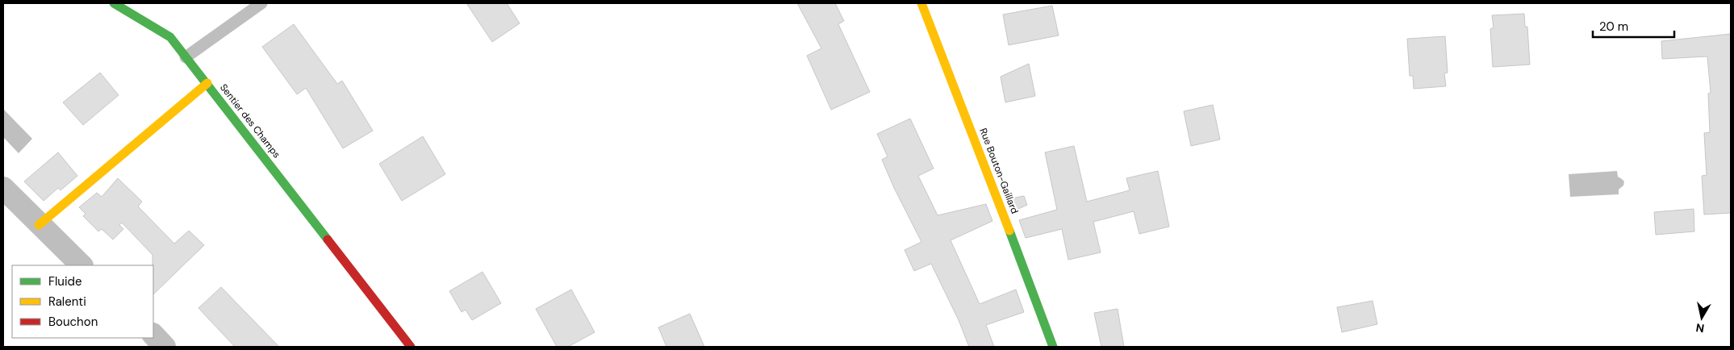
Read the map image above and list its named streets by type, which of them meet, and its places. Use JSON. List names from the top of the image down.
{
  "streets": {
    "street": ["Sentier des Champs", "Rue Bouton-Gaillard"]
  },
  "legend": ["Fluide", "Ralenti", "Bouchon"],
  "scale_bar": "20 m",
  "north": "bottom"
}
